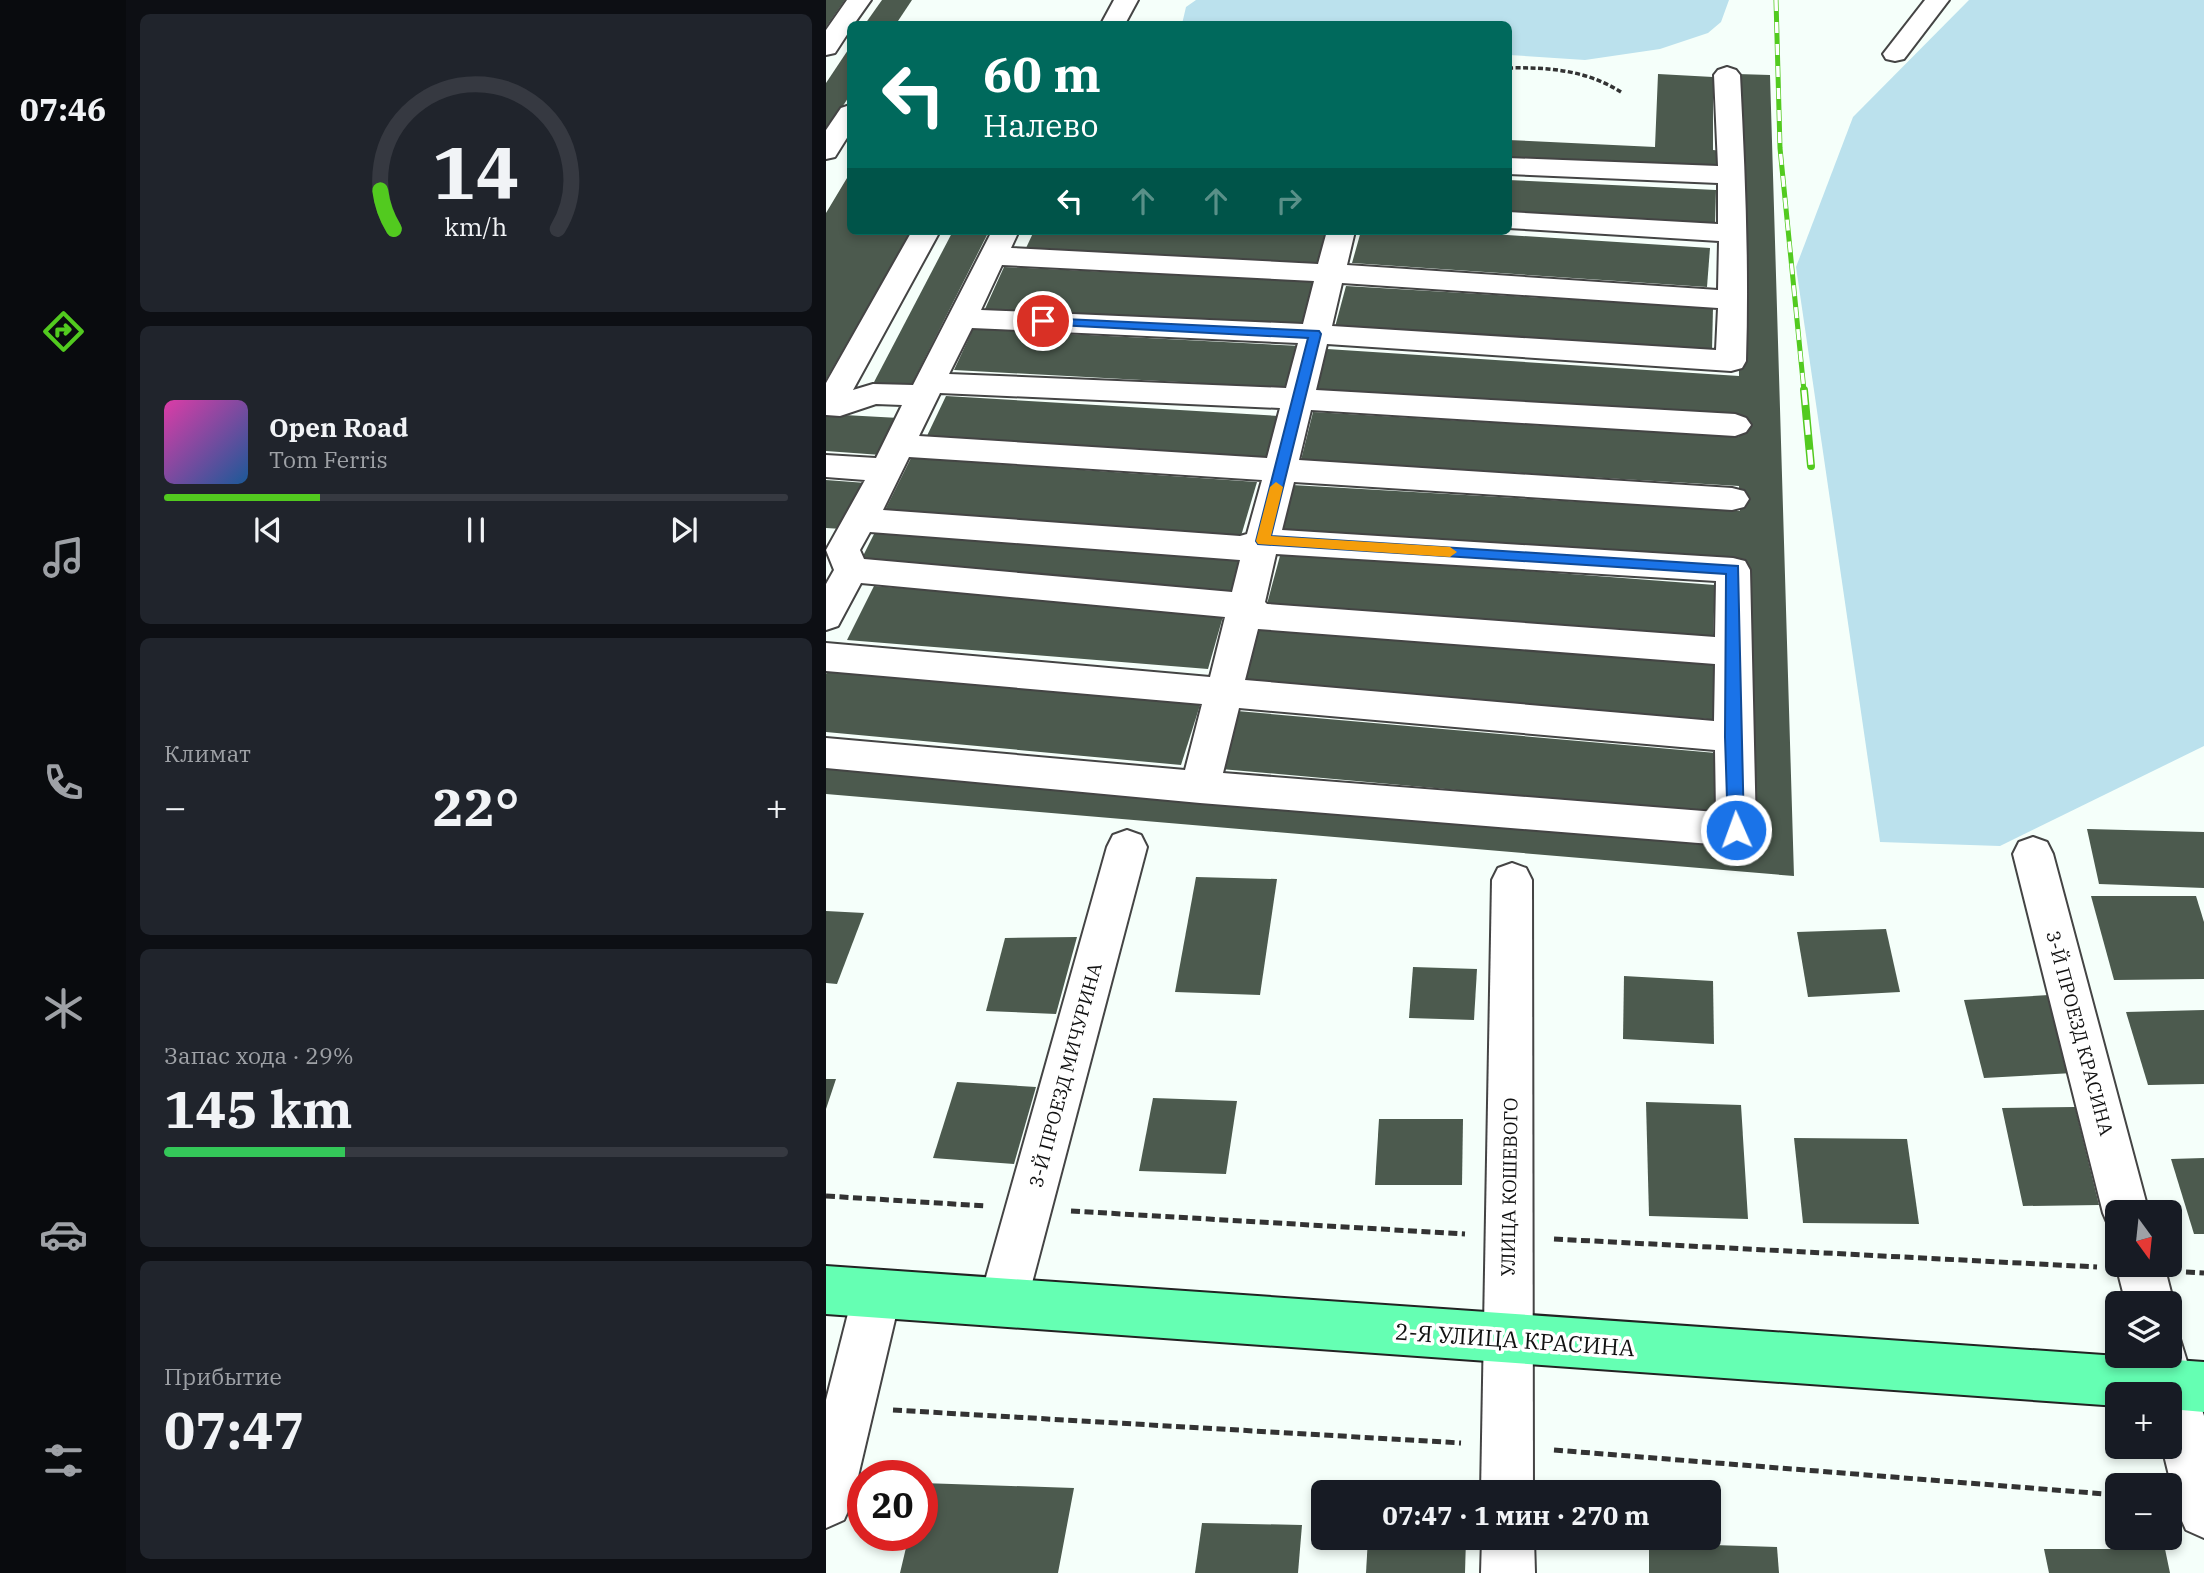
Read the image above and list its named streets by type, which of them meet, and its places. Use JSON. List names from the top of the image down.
{
  "streets": {
    "main road": ["2-Я УЛИЦА КРАСИНА"],
    "street": ["3-Й ПРОЕЗД КРАСИНА", "3-Й ПРОЕЗД МИЧУРИНА", "УЛИЦА КОШЕВОГО"]
  },
  "crossings": [
    ["3-Й ПРОЕЗД МИЧУРИНА", "2-Я УЛИЦА КРАСИНА"],
    ["УЛИЦА КОШЕВОГО", "2-Я УЛИЦА КРАСИНА"]
  ],
  "north": "bottom",
  "page": {
    "tabs": "07:46",
    "turn": ["60 m", "Налево"],
    "song": ["Open Road", "Tom Ferris"],
    "tile": [
      "Климат",
      ["Запас хода · 29%", "145 km"],
      ["Прибытие", "07:47"]
    ],
    "heat": ["−", "22°", "+"],
    "map_buttons": ["+", "−"],
    "limit": "20",
    "trip": "07:47 · 1 мин · 270 m",
    "gauge": ["14", "km/h"]
  }
}
